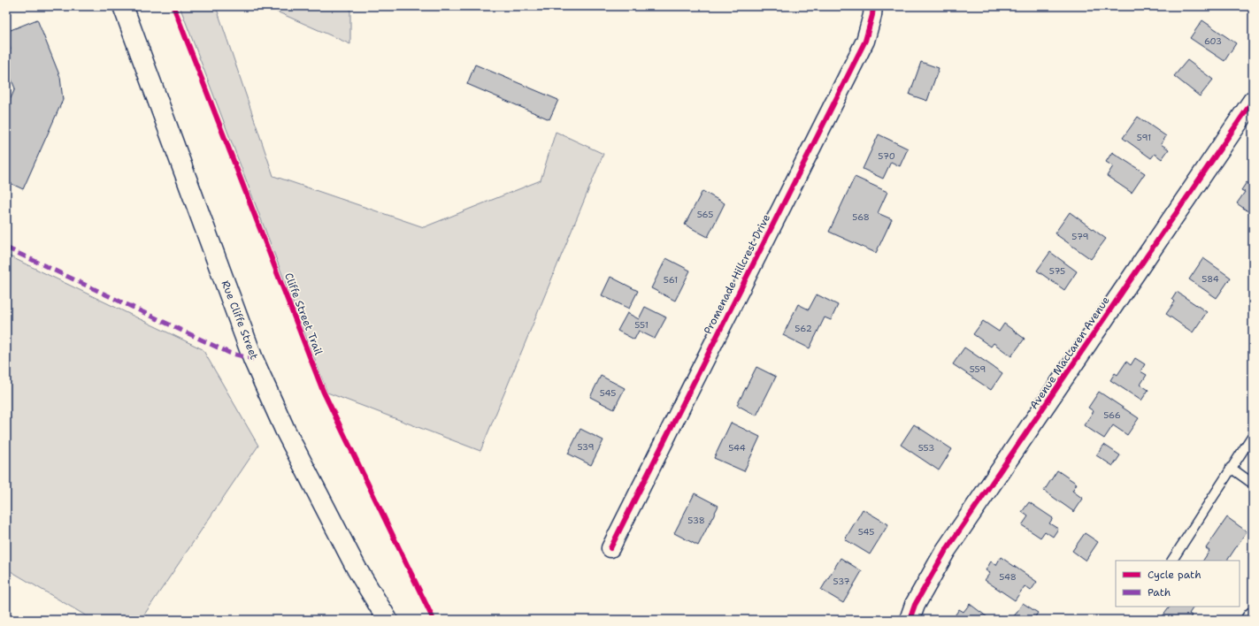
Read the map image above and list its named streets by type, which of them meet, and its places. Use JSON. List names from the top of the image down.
{
  "streets": {
    "main road": ["Rue Cliffe Street", "Avenue MacLaren Avenue"],
    "street": ["Promenade Hillcrest Drive"],
    "cycle path": ["Cliffe Street Trail"]
  },
  "house_numbers": [
    "603",
    "591",
    "570",
    "565",
    "568",
    "579",
    "575",
    "584",
    "561",
    "551",
    "562",
    "559",
    "545",
    "566",
    "539",
    "544",
    "553",
    "538",
    "545",
    "548",
    "537"
  ],
  "legend": ["Cycle path", "Path"]
}
